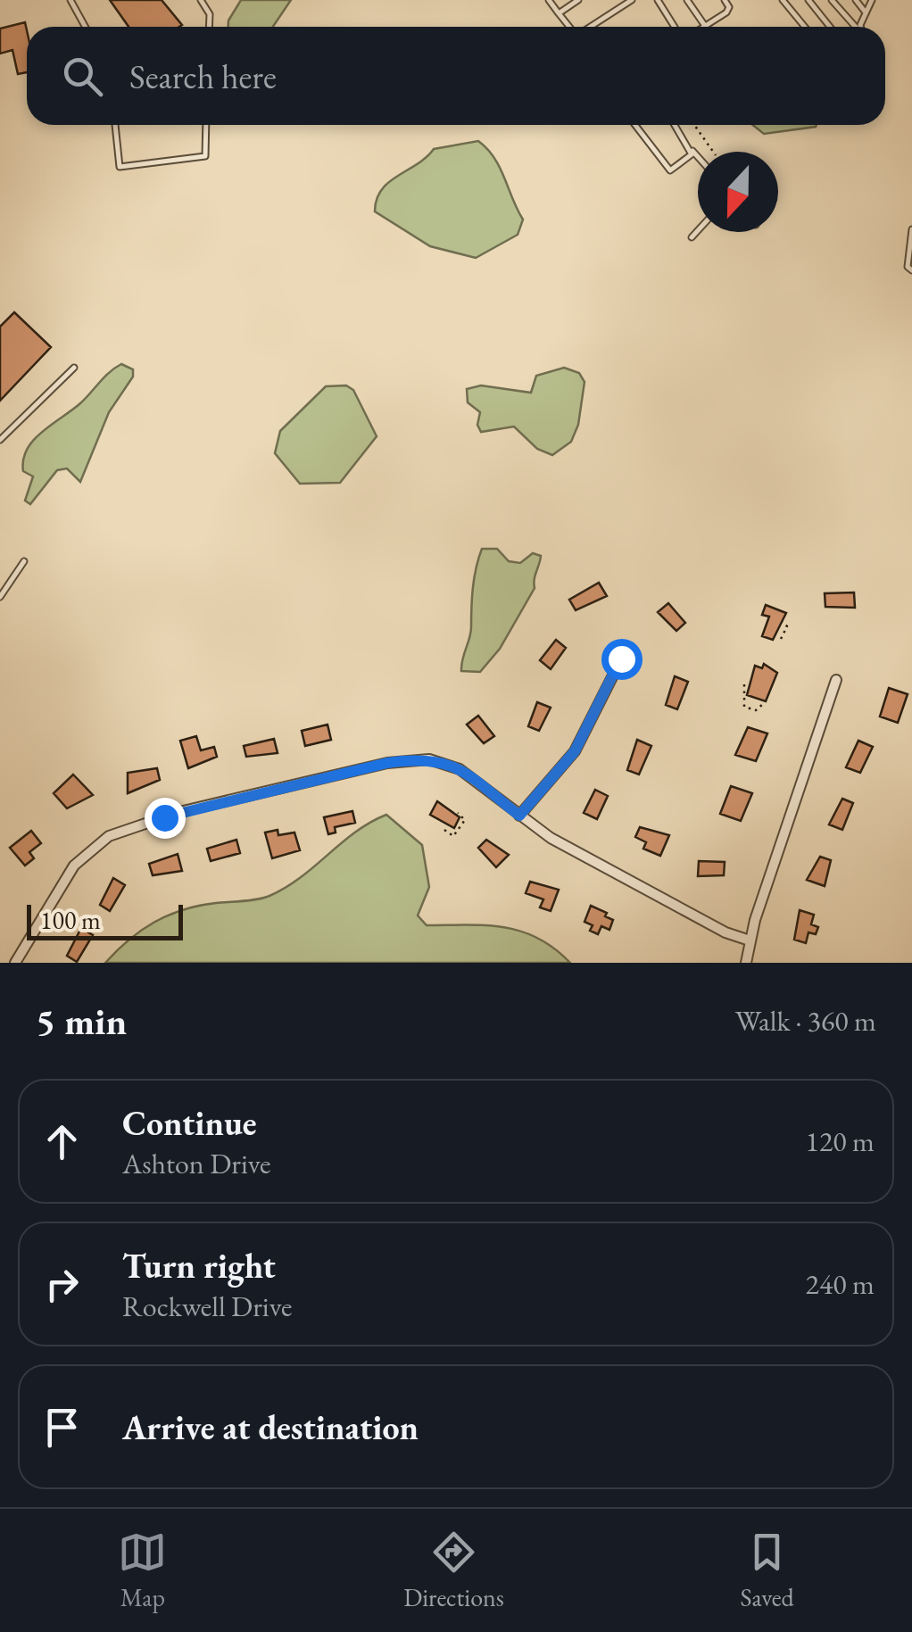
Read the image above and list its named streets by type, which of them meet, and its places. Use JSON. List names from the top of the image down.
{
  "scale_bar": "100 m",
  "north": "bottom",
  "page": {
    "search": "Search here",
    "scale": "100 m",
    "heading": ["5 min", "Walk · 360 m"],
    "list": [
      ["Continue", "Ashton Drive", "120 m"],
      ["Turn right", "Rockwell Drive", "240 m"],
      "Arrive at destination"
    ],
    "nav": ["Map", "Directions", "Saved"]
  }
}
